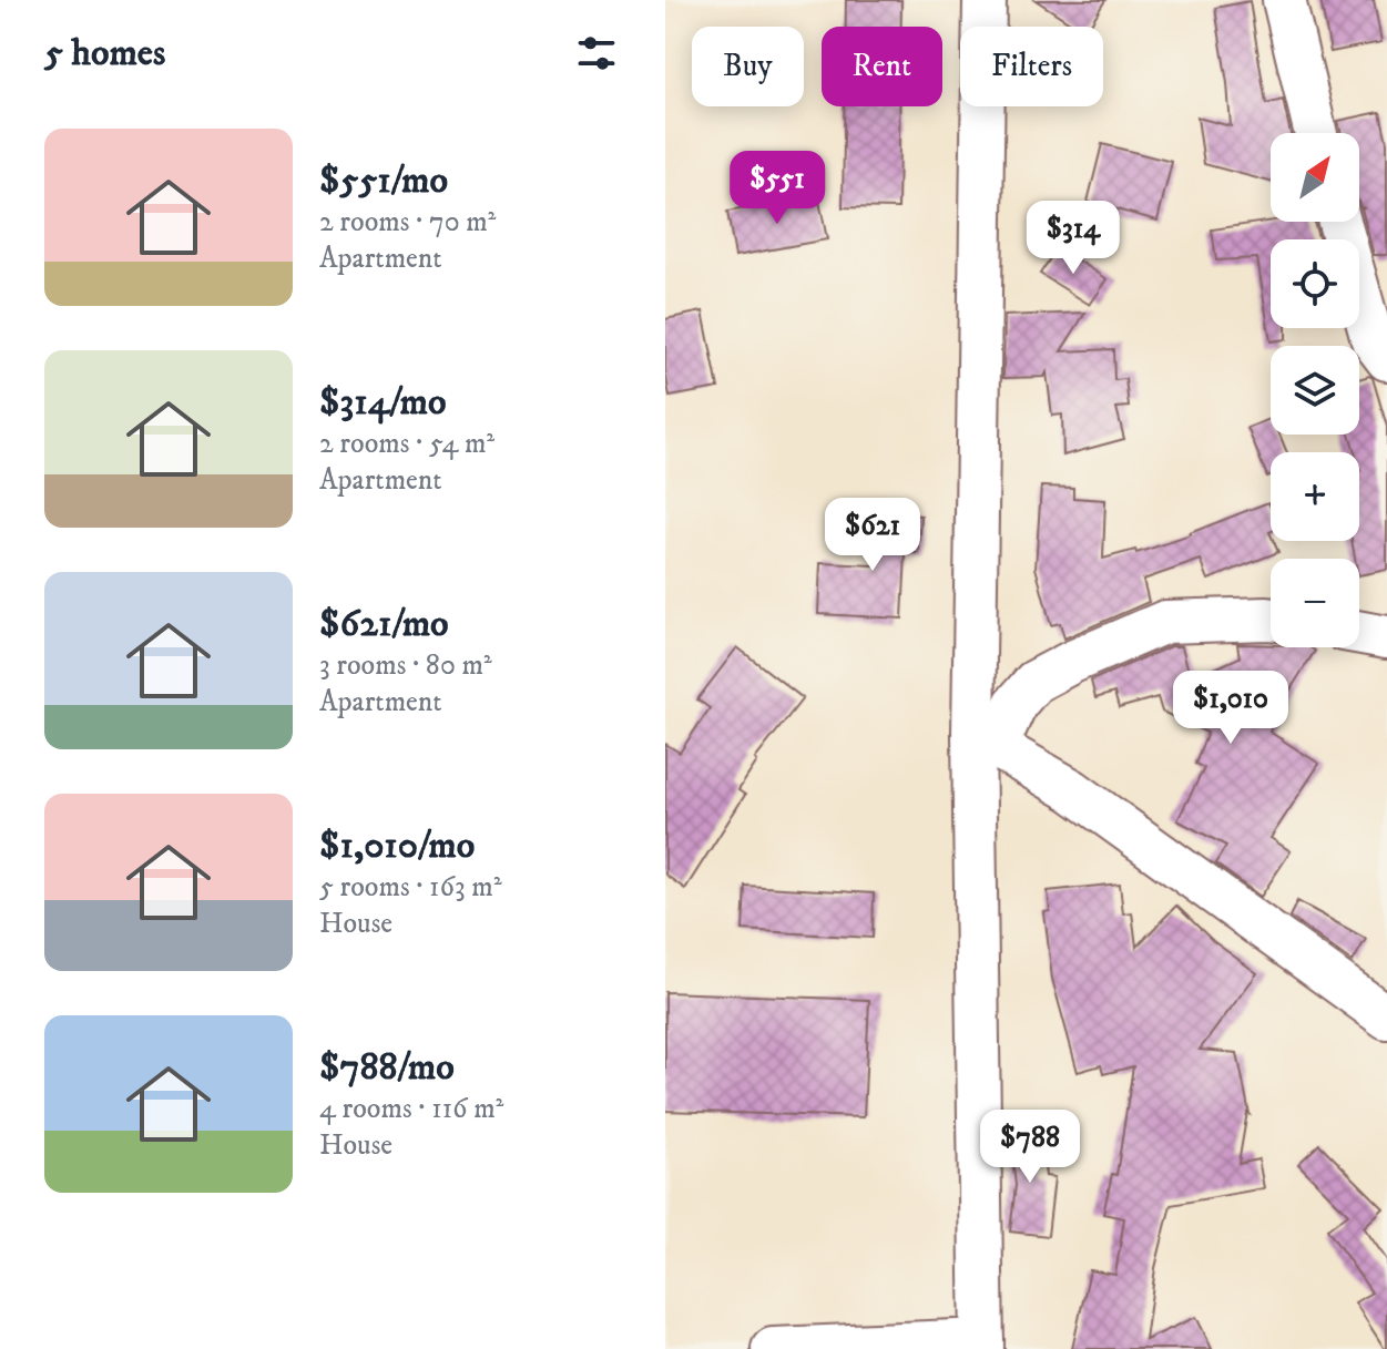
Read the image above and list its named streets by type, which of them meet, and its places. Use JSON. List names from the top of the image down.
{
  "north": "top right",
  "page": {
    "heading": "5 homes",
    "chip": ["Buy", "Rent", "Filters"],
    "list": [
      {
        "name": "$551/mo",
        "note": "2 rooms · 70 m² · Apartment"
      },
      {
        "name": "$314/mo",
        "note": "2 rooms · 54 m² · Apartment"
      },
      {
        "name": "$621/mo",
        "note": "3 rooms · 80 m² · Apartment"
      },
      {
        "name": "$1,010/mo",
        "note": "5 rooms · 163 m² · House"
      },
      {
        "name": "$788/mo",
        "note": "4 rooms · 116 m² · House"
      }
    ],
    "map_buttons": ["+", "−"],
    "price": [
      "$551",
      "$314",
      "$621",
      "$1,010",
      "$788"
    ]
  }
}
